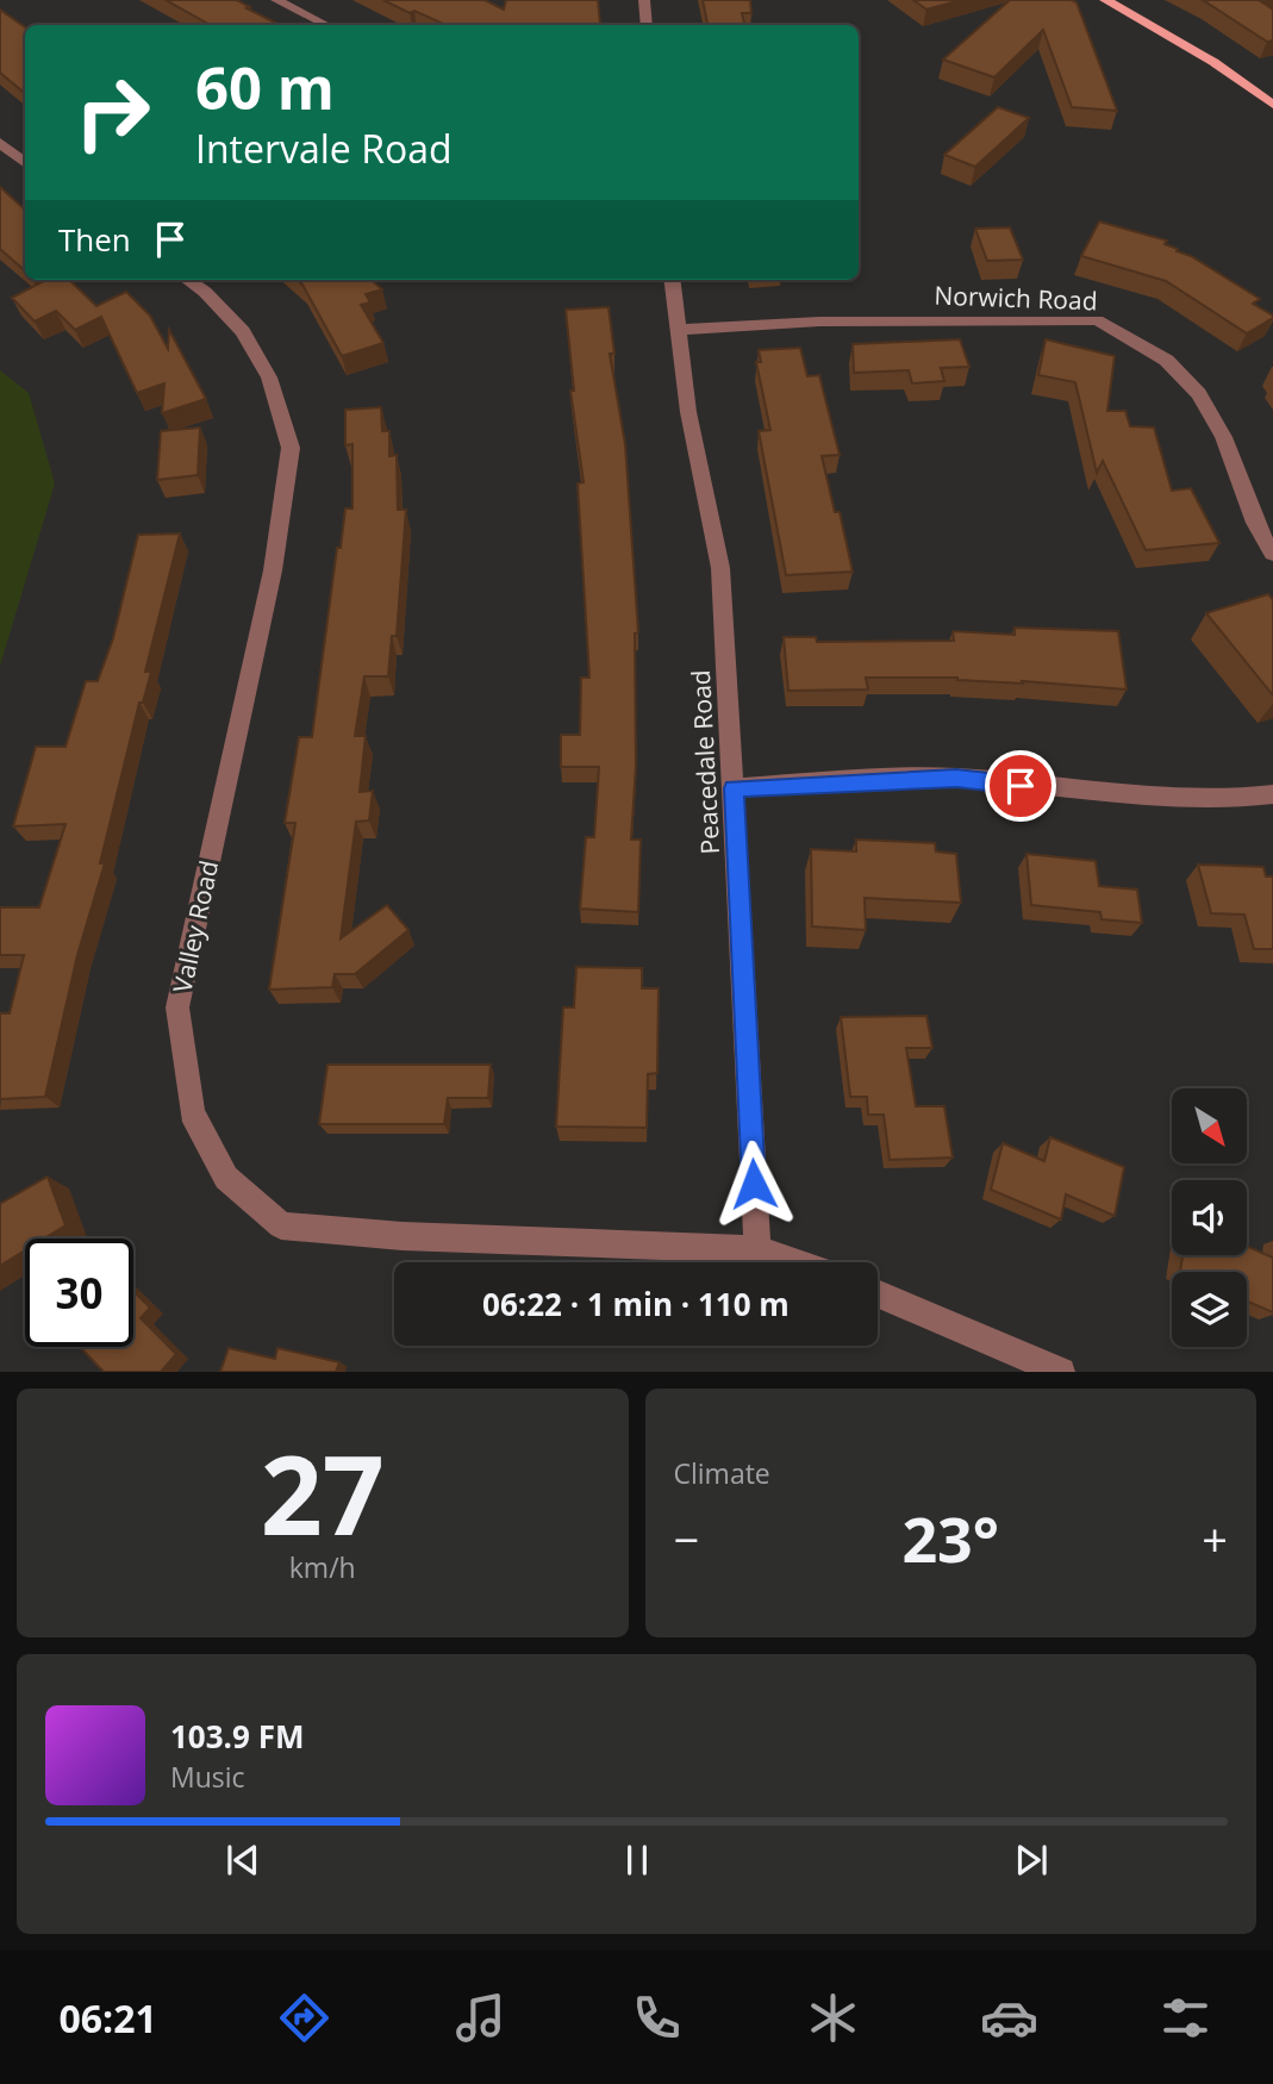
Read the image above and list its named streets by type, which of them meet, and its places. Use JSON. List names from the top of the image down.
{
  "streets": {
    "street": ["Norwich Road", "Peacedale Road", "Valley Road"]
  },
  "crossings": [
    ["Norwich Road", "Peacedale Road"],
    ["Peacedale Road", "Valley Road"]
  ],
  "north": "bottom right",
  "page": {
    "turn": ["60 m", "Intervale Road"],
    "then": "Then",
    "limit": "30",
    "trip": "06:22 · 1 min · 110 m",
    "tile": [
      ["27", "km/h"],
      "Climate"
    ],
    "heat": ["−", "23°", "+"],
    "song": ["103.9 FM", "Music"],
    "tabs": "06:21"
  }
}
